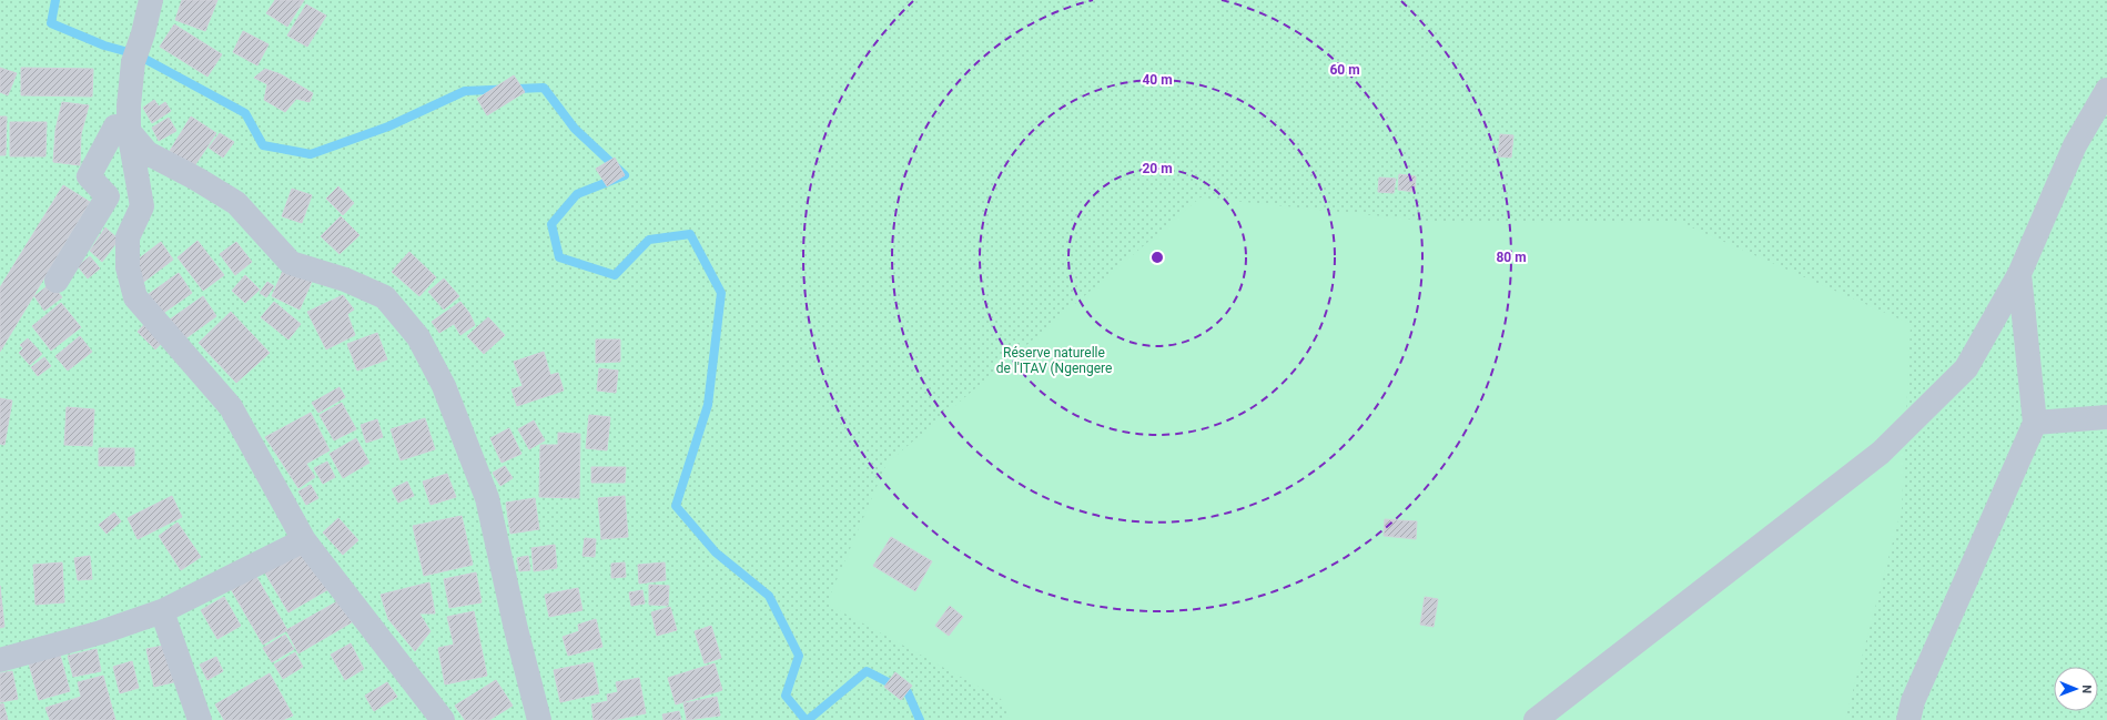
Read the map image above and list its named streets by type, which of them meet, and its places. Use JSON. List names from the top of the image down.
{
  "parks": ["Réserve naturelle de l'ITAV (Ngengere"],
  "north": "right",
  "rings": [
    "60 m",
    "40 m",
    "20 m",
    "80 m"
  ]
}
